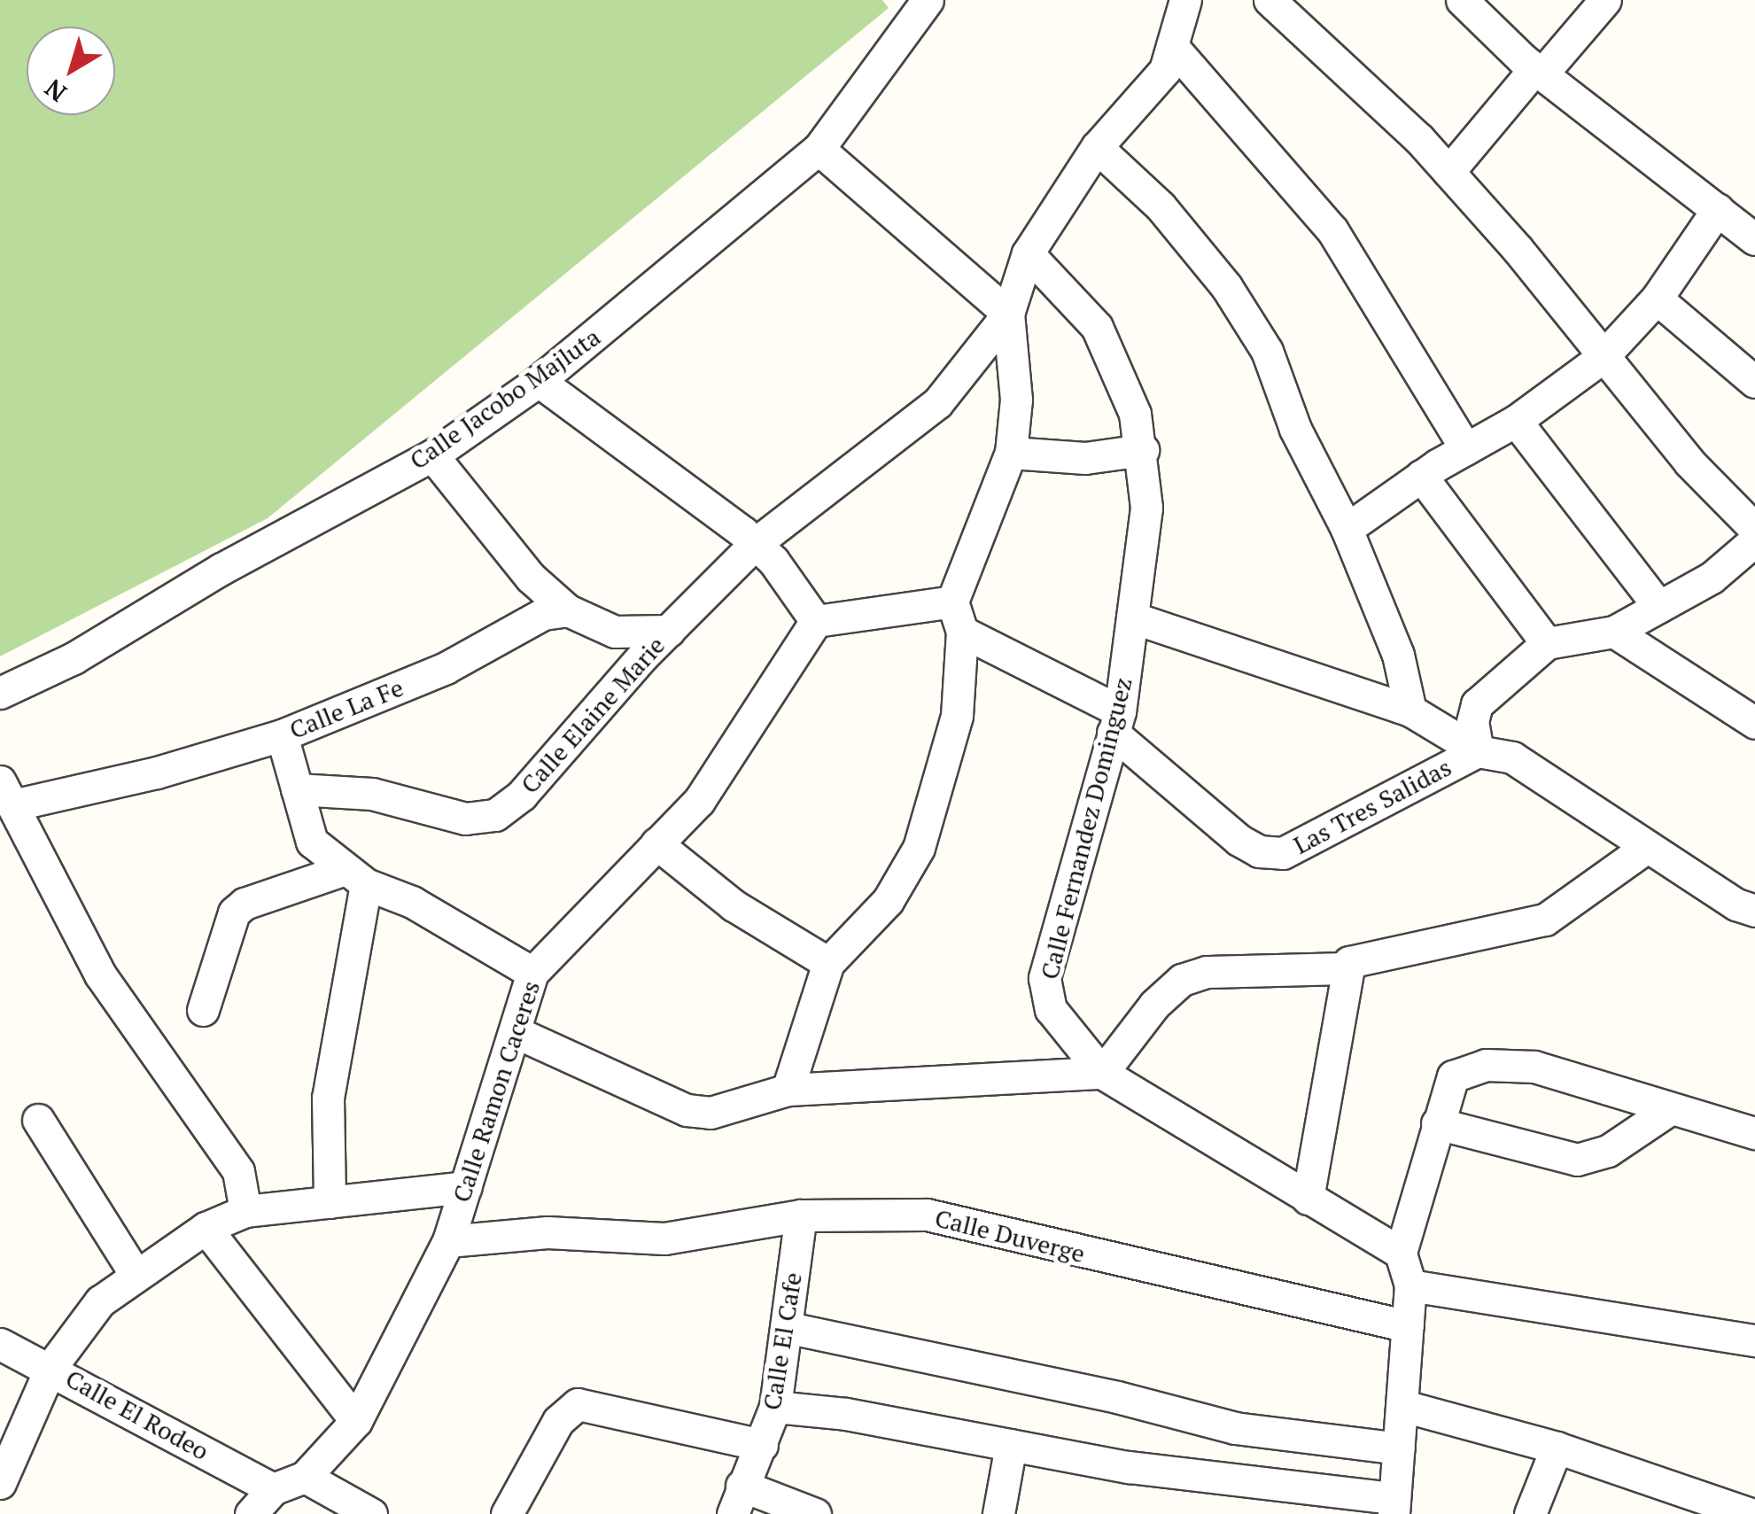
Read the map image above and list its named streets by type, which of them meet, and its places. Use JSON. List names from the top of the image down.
{
  "streets": {
    "street": [
      "Calle Jacobo Majluta",
      "Calle La Fe",
      "Calle Elaine Marie",
      "Las Tres Salidas",
      "Calle Fernandez Dominguez",
      "Calle Ramon Caceres",
      "Calle Duverge",
      "Calle El Cafe",
      "Calle El Rodeo"
    ]
  },
  "crossings": [
    ["Las Tres Salidas", "Calle Fernandez Dominguez"],
    ["Calle Ramon Caceres", "Calle Duverge"],
    ["Calle Ramon Caceres", "Calle El Rodeo"],
    ["Calle Duverge", "Calle El Cafe"]
  ],
  "north": "bottom left"
}
